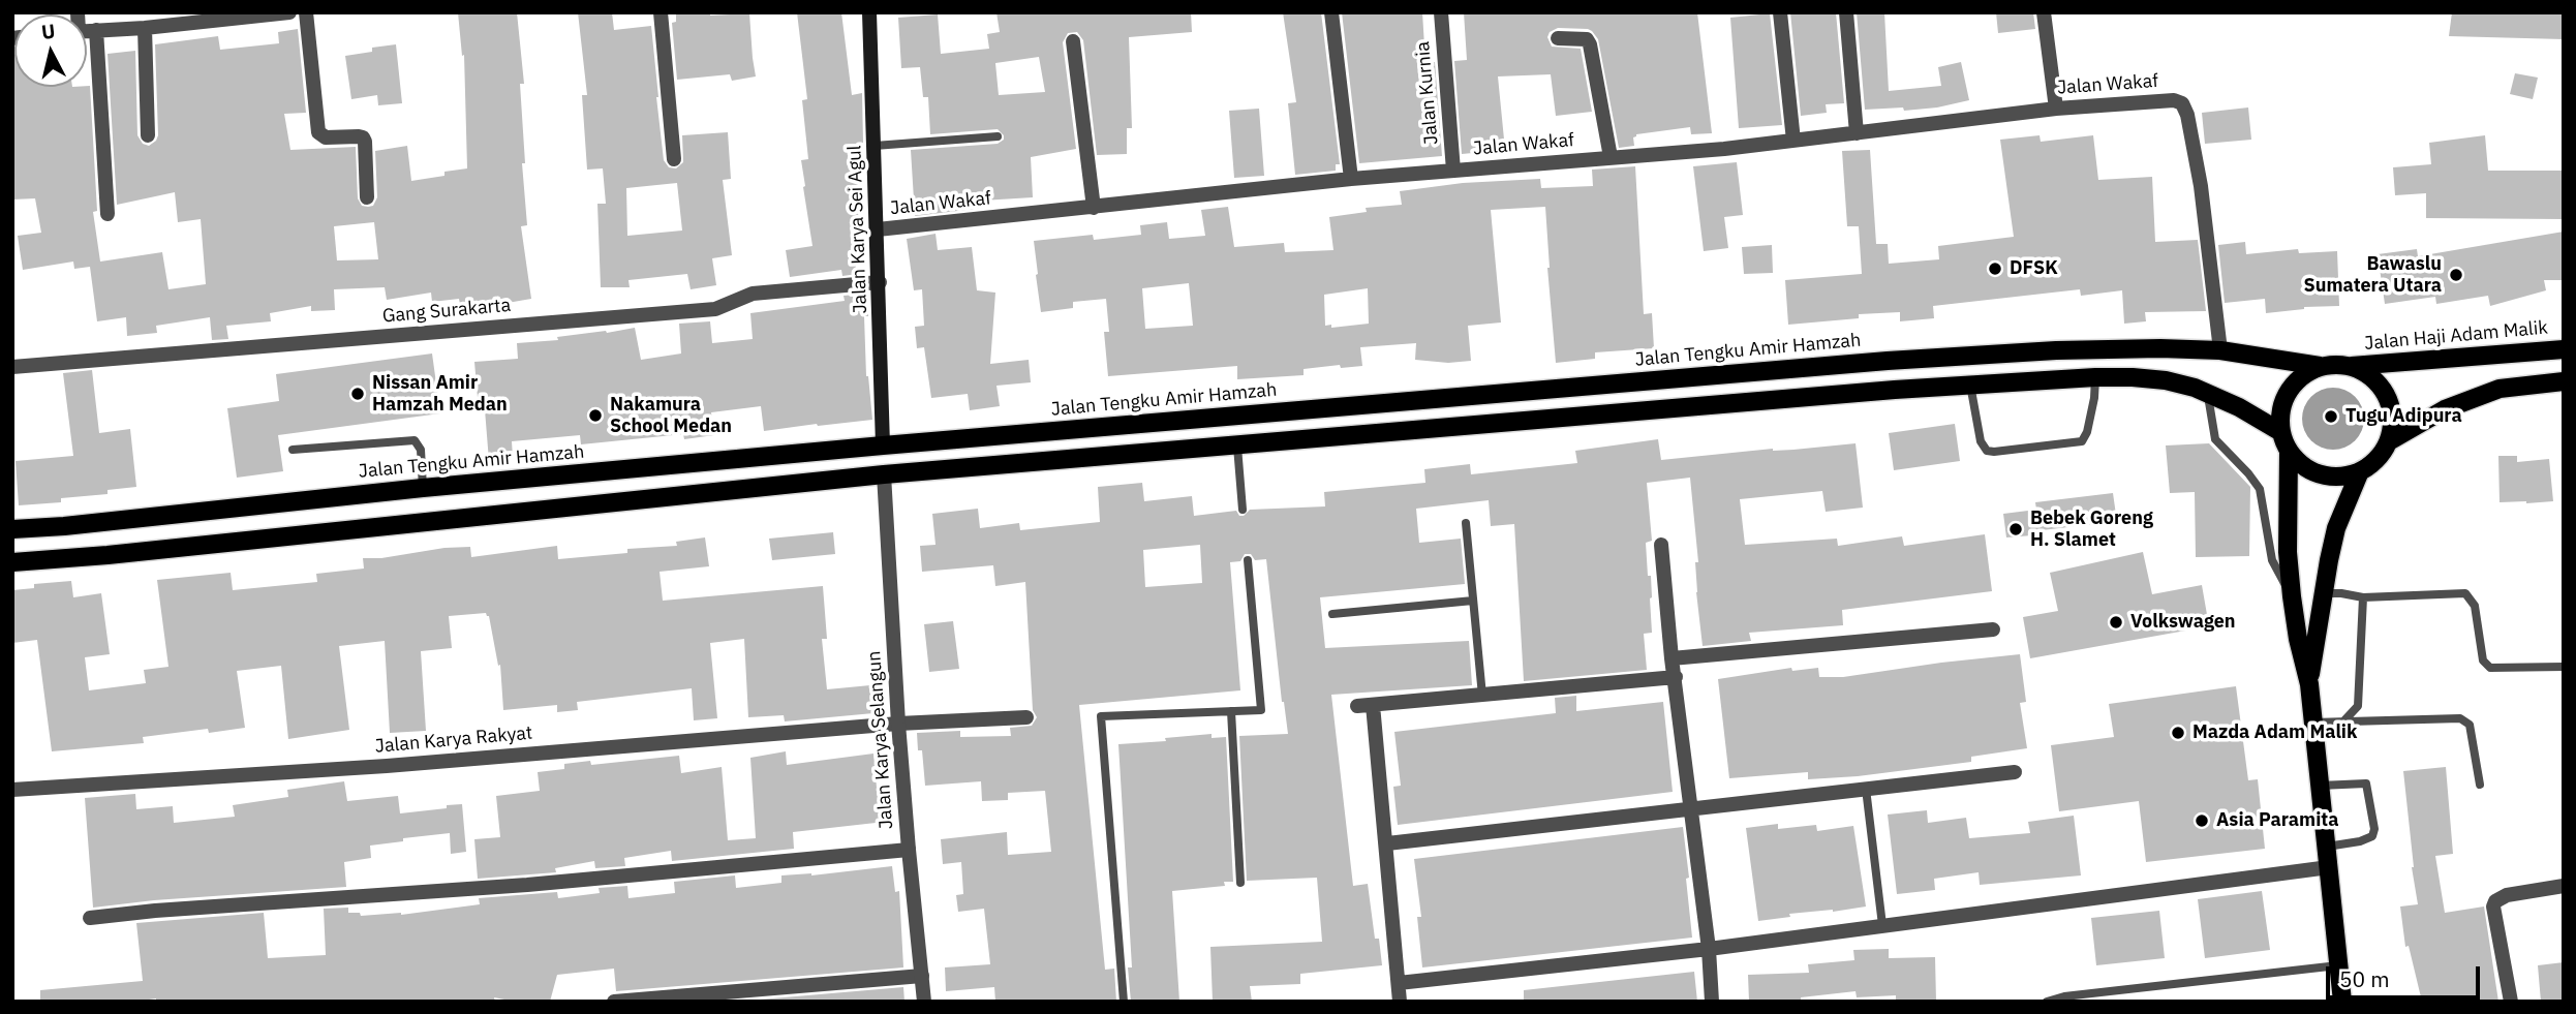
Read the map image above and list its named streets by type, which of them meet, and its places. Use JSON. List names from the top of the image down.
{
  "streets": {
    "main road": ["Jalan Karya Sei Agul", "Jalan Haji Adam Malik", "Jalan Tengku Amir Hamzah"],
    "street": [
      "Jalan Wakaf",
      "Jalan Kurnia",
      "Gang Surakarta",
      "Jalan Karya Rakyat",
      "Jalan Karya Selangun"
    ]
  },
  "crossings": [
    ["Jalan Wakaf", "Jalan Kurnia"],
    ["Jalan Wakaf", "Jalan Karya Sei Agul"],
    ["Jalan Wakaf", "Jalan Tengku Amir Hamzah"],
    ["Jalan Karya Sei Agul", "Gang Surakarta"],
    ["Jalan Karya Sei Agul", "Jalan Tengku Amir Hamzah"],
    ["Jalan Haji Adam Malik", "Jalan Tengku Amir Hamzah"],
    ["Jalan Karya Rakyat", "Jalan Karya Selangun"]
  ],
  "places": [
    "DFSK",
    "Bawaslu Sumatera Utara",
    "Nissan Amir Hamzah Medan",
    "Nakamura School Medan",
    "Tugu Adipura",
    "Bebek Goreng H. Slamet",
    "Volkswagen",
    "Mazda Adam Malik",
    "Asia Paramita"
  ],
  "scale_bar": "50 m",
  "north": "top"
}
